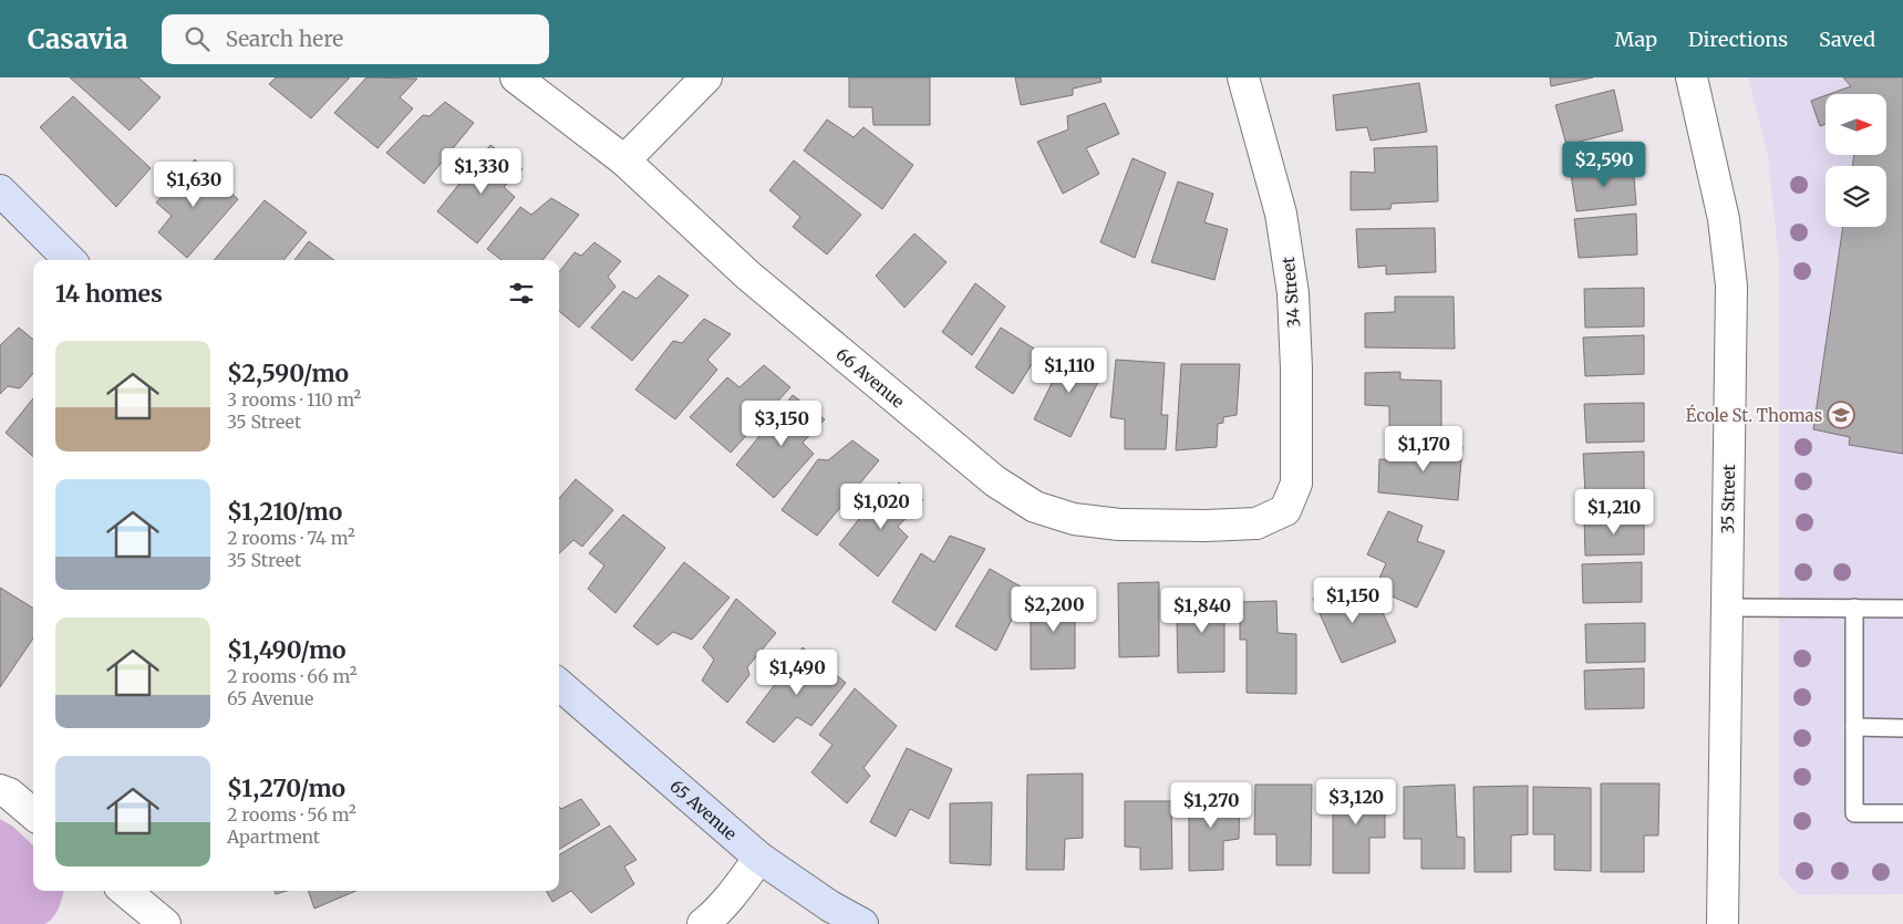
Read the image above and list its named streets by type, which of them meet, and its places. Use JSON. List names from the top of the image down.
{
  "streets": {
    "street": [
      "34 Street",
      "66 Avenue",
      "35 Street",
      "65 Avenue"
    ]
  },
  "crossings": [
    ["34 Street", "66 Avenue"]
  ],
  "places": {
    "school or university": ["École St. Thomas"]
  },
  "north": "right",
  "page": {
    "header": "Casavia",
    "search": "Search here",
    "nav": ["Map", "Directions", "Saved"],
    "price": [
      "$2,590",
      "$1,330",
      "$1,630",
      "$1,110",
      "$3,150",
      "$1,170",
      "$1,020",
      "$1,210",
      "$1,150",
      "$2,200",
      "$1,840",
      "$1,490",
      "$3,120",
      "$1,270"
    ],
    "heading": "14 homes",
    "list": [
      {
        "name": "$2,590/mo",
        "note": "3 rooms · 110 m² · 35 Street"
      },
      {
        "name": "$1,210/mo",
        "note": "2 rooms · 74 m² · 35 Street"
      },
      {
        "name": "$1,490/mo",
        "note": "2 rooms · 66 m² · 65 Avenue"
      },
      {
        "name": "$1,270/mo",
        "note": "2 rooms · 56 m² · Apartment"
      }
    ]
  }
}
